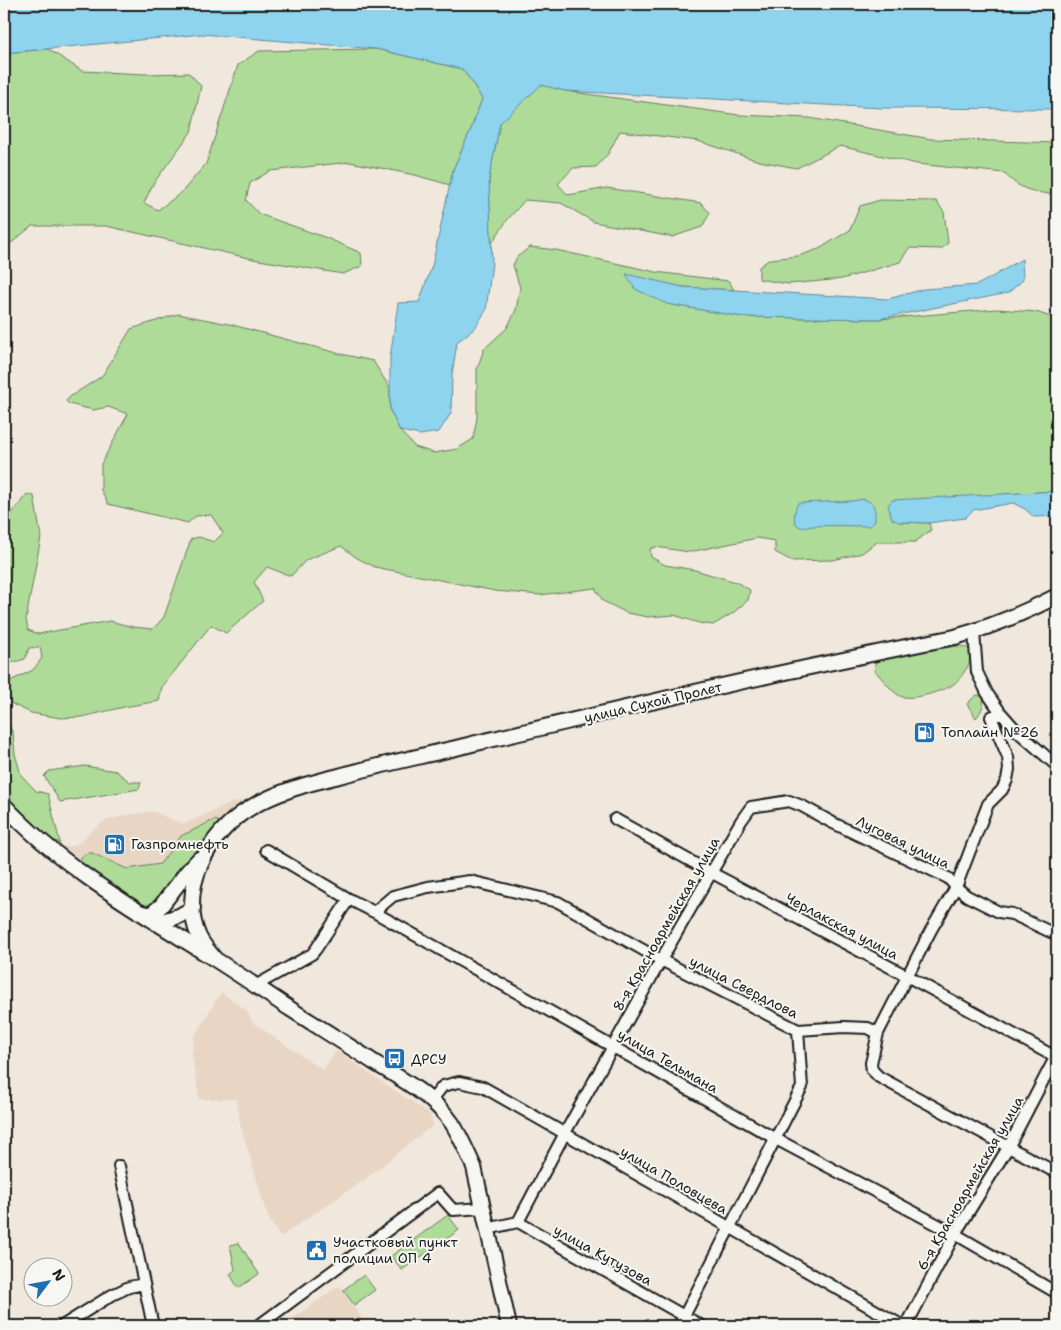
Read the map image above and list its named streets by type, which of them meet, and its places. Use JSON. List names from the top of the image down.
{
  "streets": {
    "main road": ["улица Сухой Пролет"],
    "street": [
      "Луговая улица",
      "8-я Красноармейская улица",
      "Черлакская улица",
      "улица Свердлова",
      "улица Тельмана",
      "улица Половцева",
      "6-я Красноармейская улица",
      "улица Кутузова"
    ]
  },
  "crossings": [
    ["Луговая улица", "8-я Красноармейская улица"],
    ["8-я Красноармейская улица", "Черлакская улица"],
    ["8-я Красноармейская улица", "улица Свердлова"],
    ["8-я Красноармейская улица", "улица Тельмана"],
    ["8-я Красноармейская улица", "улица Половцева"],
    ["8-я Красноармейская улица", "улица Кутузова"],
    ["Черлакская улица", "6-я Красноармейская улица"],
    ["улица Свердлова", "улица Тельмана"],
    ["улица Тельмана", "6-я Красноармейская улица"],
    ["улица Половцева", "6-я Красноармейская улица"]
  ],
  "places": {
    "fuel station": ["Топлайн №26", "Газпромнефть"],
    "bus stop": ["ДРСУ"],
    "public building": ["Участковый пункт полиции ОП 4"]
  },
  "north": "top right"
}
